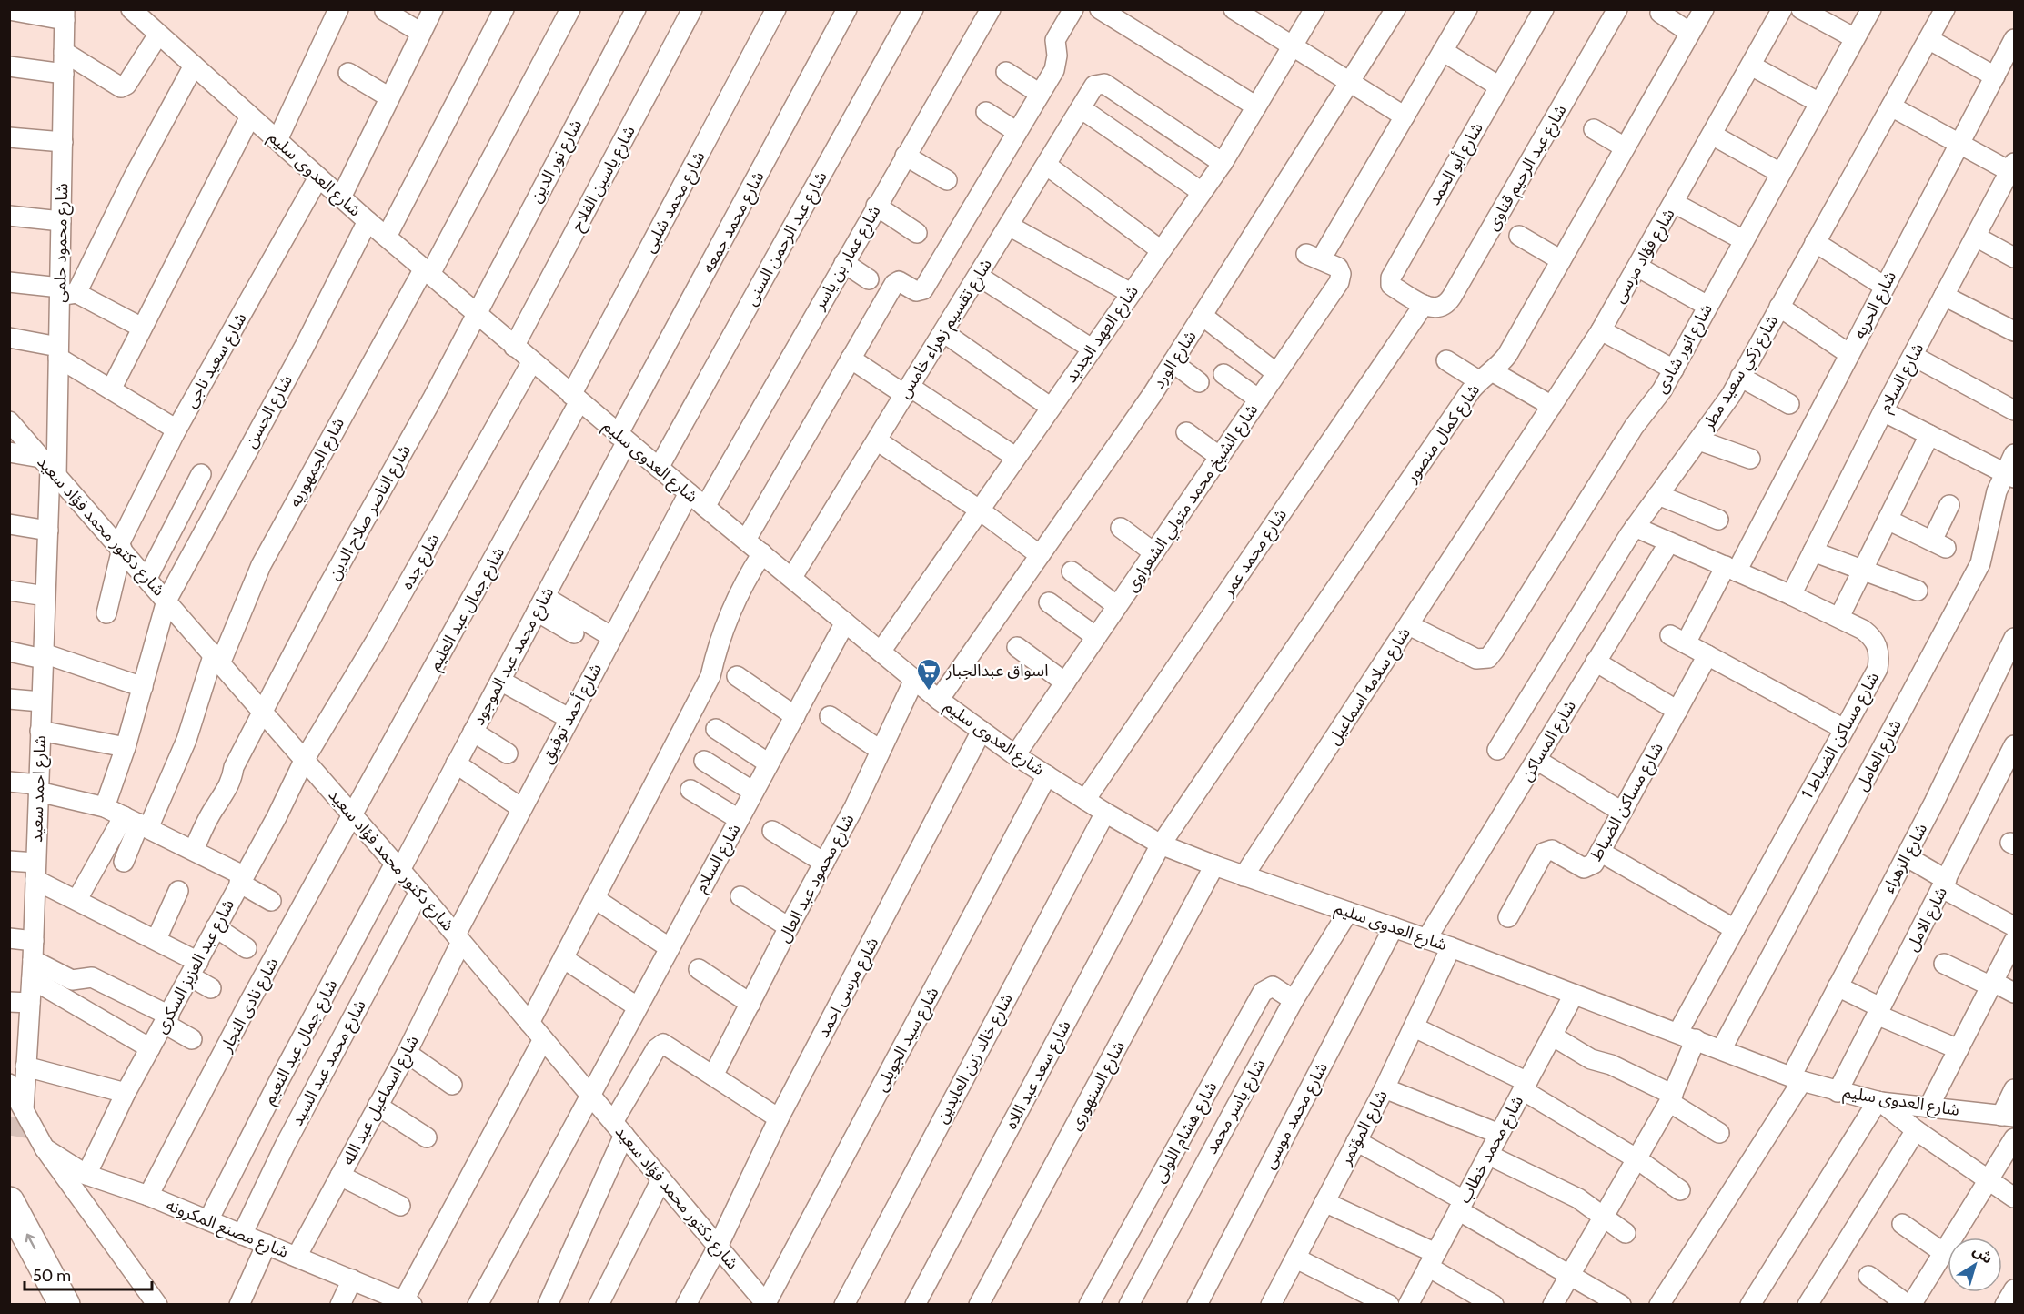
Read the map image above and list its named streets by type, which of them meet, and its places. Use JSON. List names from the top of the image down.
{
  "streets": {
    "street": [
      "شارع نور الدين",
      "شارع أبو الحمد",
      "شارع عبد الرحيم قناوى",
      "شارع العدوى سليم",
      "شارع ياسين الفلاح",
      "شارع محمد شلبى",
      "شارع محمد جمعه",
      "شارع عبد الرحمن السنى",
      "شارع محمود حلمى",
      "شارع فؤاد مرسى",
      "شارع عمار بن ياسر",
      "شارع الحريه",
      "شارع تقسيم زهراء خامس",
      "شارع العهد الجديد",
      "شارع انور شادى",
      "شارع الورد",
      "شارع سعيد ناجى",
      "شارع زكي سعيد مطر",
      "شارع السلام",
      "شارع الحسن",
      "شارع كمال منصور",
      "شارع الجمهوريه",
      "شارع الشيخ محمد متولي الشعراوى",
      "شارع الناصر صلاح الدين",
      "شارع دكتور محمد فؤاد سعيد",
      "شارع محمد عمر",
      "شارع جده",
      "شارع جمال عبد العليم",
      "شارع محمد عبد الموجود",
      "شارع سلامه اسماعيل",
      "شارع أحمد توفيق",
      "شارع مساكن الضباط 1",
      "شارع المساكن",
      "شارع العامل",
      "شارع احمد سعيد",
      "شارع مساكن الضباط",
      "شارع الزهراء",
      "شارع محمود عبد العال",
      "شارع الامل",
      "شارع عبد العزيز السكرى",
      "شارع مرسى احمد",
      "شارع نادى النجار",
      "شارع سيد الجويلى",
      "شارع جمال عبد النعيم",
      "شارع خالد زين العابدين",
      "شارع محمد عبد السيد",
      "شارع سعد عبد اللاه",
      "شارع السنهورى",
      "شارع اسماعيل عبد الله",
      "شارع ياسر محمد",
      "شارع محمد موسى",
      "شارع المؤتمر",
      "شارع هشام اللولى",
      "شارع محمد خطاب",
      "شارع مصنع المكرونه"
    ]
  },
  "crossings": [
    ["شارع نور الدين", "شارع العدوى سليم"],
    ["شارع نور الدين", "شارع الناصر صلاح الدين"],
    ["شارع أبو الحمد", "شارع عبد الرحيم قناوى"],
    ["شارع أبو الحمد", "شارع محمد عمر"],
    ["شارع عبد الرحيم قناوى", "شارع محمد عمر"],
    ["شارع العدوى سليم", "شارع ياسين الفلاح"],
    ["شارع العدوى سليم", "شارع محمد شلبى"],
    ["شارع العدوى سليم", "شارع محمد جمعه"],
    ["شارع العدوى سليم", "شارع عبد الرحمن السنى"],
    ["شارع العدوى سليم", "شارع عمار بن ياسر"],
    ["شارع العدوى سليم", "شارع تقسيم زهراء خامس"],
    ["شارع العدوى سليم", "شارع العهد الجديد"],
    ["شارع العدوى سليم", "شارع الورد"],
    ["شارع العدوى سليم", "شارع سعيد ناجى"],
    ["شارع العدوى سليم", "شارع السلام"],
    ["شارع العدوى سليم", "شارع الحسن"],
    ["شارع العدوى سليم", "شارع كمال منصور"],
    ["شارع العدوى سليم", "شارع الجمهوريه"],
    ["شارع العدوى سليم", "شارع الشيخ محمد متولي الشعراوى"],
    ["شارع العدوى سليم", "شارع الناصر صلاح الدين"],
    ["شارع العدوى سليم", "شارع محمد عمر"],
    ["شارع العدوى سليم", "شارع جده"],
    ["شارع العدوى سليم", "شارع جمال عبد العليم"],
    ["شارع العدوى سليم", "شارع محمد عبد الموجود"],
    ["شارع العدوى سليم", "شارع سلامه اسماعيل"],
    ["شارع العدوى سليم", "شارع أحمد توفيق"],
    ["شارع العدوى سليم", "شارع مساكن الضباط 1"],
    ["شارع العدوى سليم", "شارع المساكن"],
    ["شارع العدوى سليم", "شارع العامل"],
    ["شارع العدوى سليم", "شارع الزهراء"],
    ["شارع العدوى سليم", "شارع محمود عبد العال"],
    ["شارع العدوى سليم", "شارع الامل"],
    ["شارع العدوى سليم", "شارع مرسى احمد"],
    ["شارع العدوى سليم", "شارع سيد الجويلى"],
    ["شارع العدوى سليم", "شارع خالد زين العابدين"],
    ["شارع العدوى سليم", "شارع سعد عبد اللاه"],
    ["شارع العدوى سليم", "شارع السنهورى"],
    ["شارع العدوى سليم", "شارع ياسر محمد"],
    ["شارع العدوى سليم", "شارع محمد موسى"],
    ["شارع العدوى سليم", "شارع المؤتمر"],
    ["شارع العدوى سليم", "شارع محمد خطاب"],
    ["شارع محمد شلبى", "شارع جمال عبد العليم"],
    ["شارع محمد جمعه", "شارع محمد عبد الموجود"],
    ["شارع محمود حلمى", "شارع دكتور محمد فؤاد سعيد"],
    ["شارع محمود حلمى", "شارع احمد سعيد"],
    ["شارع فؤاد مرسى", "شارع سلامه اسماعيل"],
    ["شارع الحريه", "شارع مساكن الضباط 1"],
    ["شارع الحريه", "شارع مساكن الضباط"],
    ["شارع تقسيم زهراء خامس", "شارع العهد الجديد"],
    ["شارع انور شادى", "شارع سلامه اسماعيل"],
    ["شارع سعيد ناجى", "شارع دكتور محمد فؤاد سعيد"],
    ["شارع زكي سعيد مطر", "شارع مساكن الضباط 1"],
    ["شارع السلام", "شارع دكتور محمد فؤاد سعيد"],
    ["شارع السلام", "شارع مساكن الضباط 1"],
    ["شارع الحسن", "شارع دكتور محمد فؤاد سعيد"],
    ["شارع كمال منصور", "شارع سعد عبد اللاه"],
    ["شارع الجمهوريه", "شارع دكتور محمد فؤاد سعيد"],
    ["شارع الناصر صلاح الدين", "شارع دكتور محمد فؤاد سعيد"],
    ["شارع دكتور محمد فؤاد سعيد", "شارع جده"],
    ["شارع دكتور محمد فؤاد سعيد", "شارع جمال عبد العليم"],
    ["شارع دكتور محمد فؤاد سعيد", "شارع محمد عبد الموجود"],
    ["شارع دكتور محمد فؤاد سعيد", "شارع أحمد توفيق"],
    ["شارع دكتور محمد فؤاد سعيد", "شارع احمد سعيد"],
    ["شارع دكتور محمد فؤاد سعيد", "شارع عبد العزيز السكرى"],
    ["شارع دكتور محمد فؤاد سعيد", "شارع مرسى احمد"],
    ["شارع دكتور محمد فؤاد سعيد", "شارع نادى النجار"],
    ["شارع دكتور محمد فؤاد سعيد", "شارع سيد الجويلى"],
    ["شارع دكتور محمد فؤاد سعيد", "شارع جمال عبد النعيم"],
    ["شارع دكتور محمد فؤاد سعيد", "شارع محمد عبد السيد"],
    ["شارع دكتور محمد فؤاد سعيد", "شارع اسماعيل عبد الله"],
    ["شارع جده", "شارع عبد العزيز السكرى"],
    ["شارع جمال عبد العليم", "شارع نادى النجار"],
    ["شارع محمد عبد الموجود", "شارع جمال عبد النعيم"],
    ["شارع أحمد توفيق", "شارع اسماعيل عبد الله"],
    ["شارع مساكن الضباط 1", "شارع المساكن"],
    ["شارع عبد العزيز السكرى", "شارع مصنع المكرونه"],
    ["شارع نادى النجار", "شارع مصنع المكرونه"],
    ["شارع جمال عبد النعيم", "شارع مصنع المكرونه"],
    ["شارع محمد عبد السيد", "شارع مصنع المكرونه"],
    ["شارع اسماعيل عبد الله", "شارع مصنع المكرونه"],
    ["شارع ياسر محمد", "شارع هشام اللولى"]
  ],
  "places": {
    "supermarket": ["اسواق عبدالجبار"]
  },
  "scale_bar": "50 m",
  "north": "top right"
}
